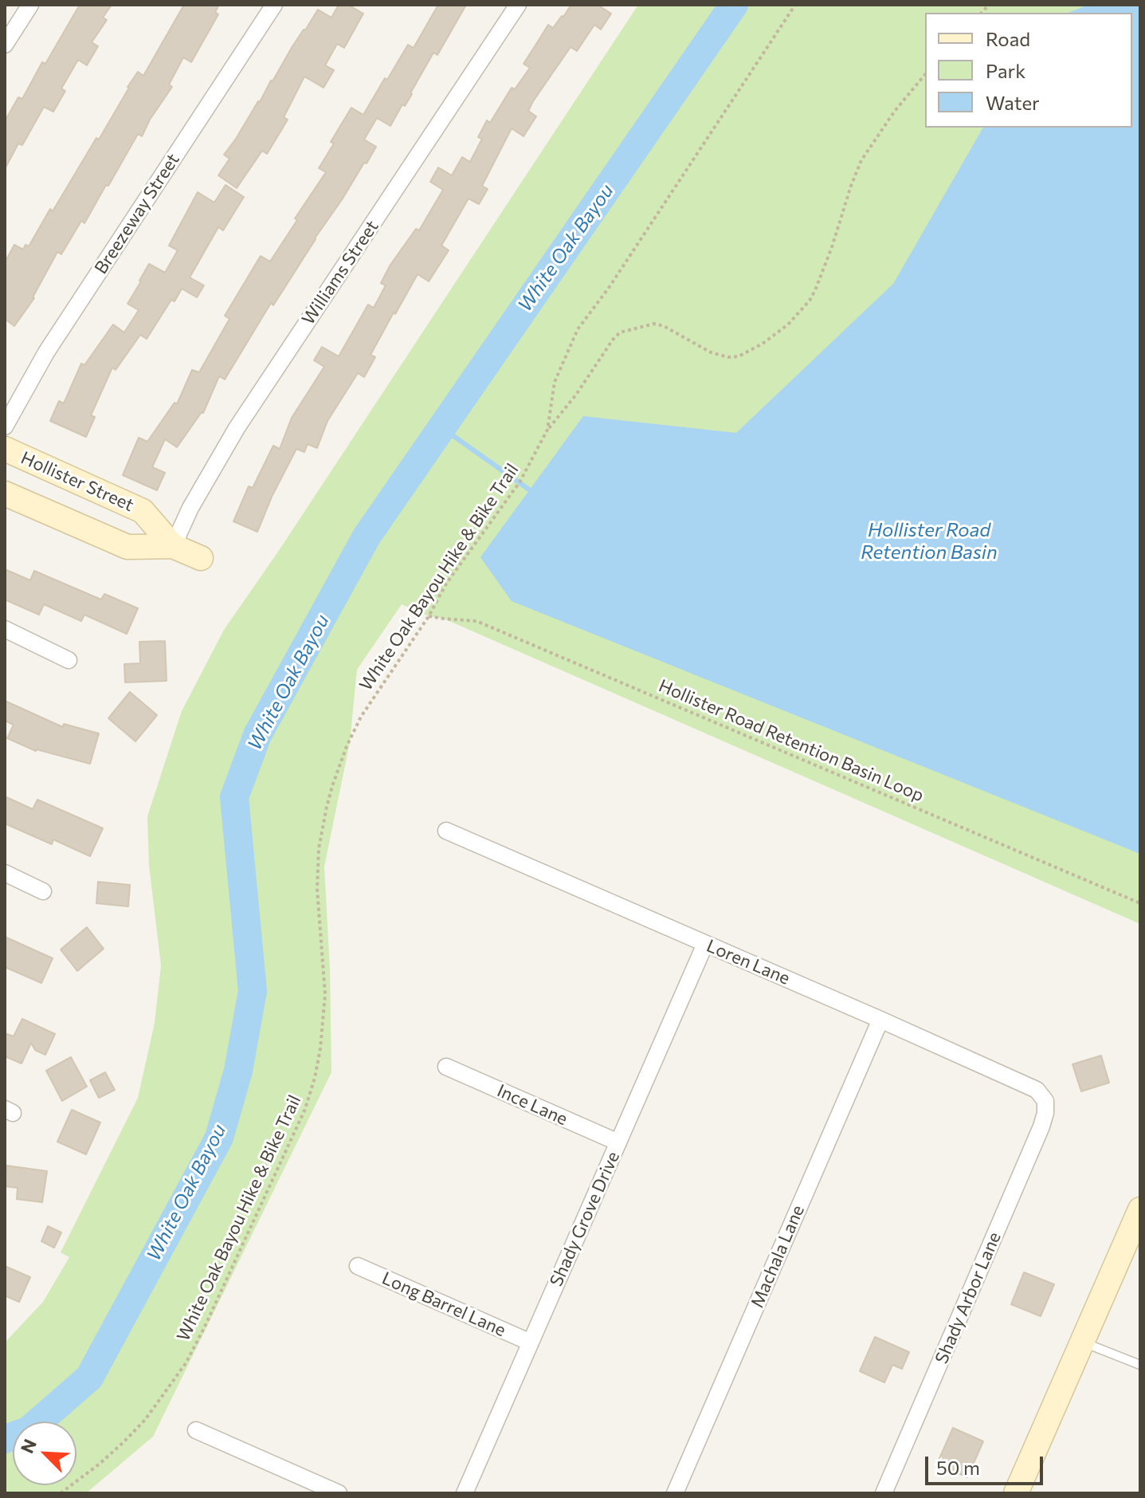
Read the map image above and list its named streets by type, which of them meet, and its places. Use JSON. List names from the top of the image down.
{
  "streets": {
    "street": [
      "Breezeway Street",
      "Williams Street",
      "Hollister Street",
      "Loren Lane",
      "Ince Lane",
      "Shady Grove Drive",
      "Machala Lane",
      "Shady Arbor Lane",
      "Long Barrel Lane"
    ],
    "path": ["White Oak Bayou Hike & Bike Trail", "Hollister Road Retention Basin Loop"]
  },
  "crossings": [
    ["Williams Street", "Hollister Street"],
    ["White Oak Bayou Hike & Bike Trail", "Hollister Road Retention Basin Loop"],
    ["Loren Lane", "Shady Grove Drive"],
    ["Loren Lane", "Machala Lane"],
    ["Loren Lane", "Shady Arbor Lane"],
    ["Ince Lane", "Shady Grove Drive"],
    ["Shady Grove Drive", "Long Barrel Lane"]
  ],
  "water": ["White Oak Bayou", "Hollister Road Retention Basin"],
  "legend": ["Road", "Park", "Water"],
  "scale_bar": "50 m",
  "north": "top left"
}
